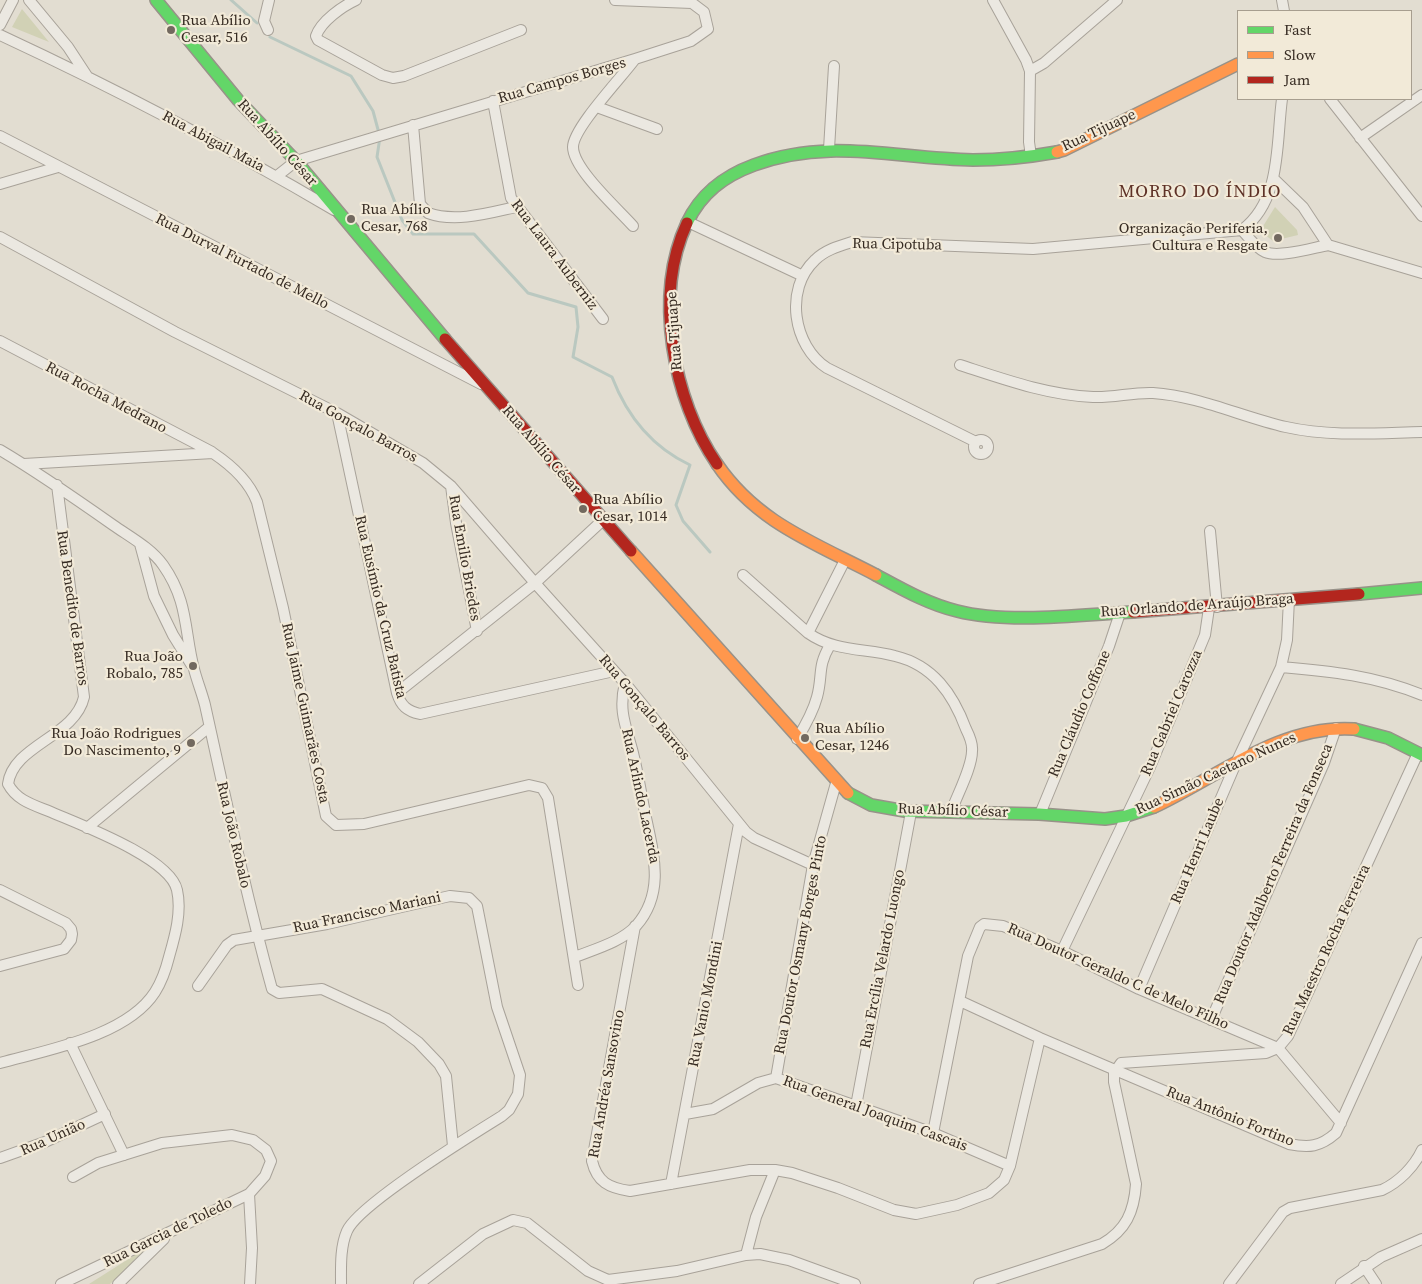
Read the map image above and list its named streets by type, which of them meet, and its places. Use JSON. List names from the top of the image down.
{
  "streets": {
    "main road": [
      "Rua Tijuape",
      "Rua Abílio César",
      "Rua Orlando de Araújo Braga",
      "Rua Simão Caetano Nunes"
    ],
    "street": [
      "Rua Campos Borges",
      "Rua Abigail Maia",
      "Rua Cipotuba",
      "Rua Laura Auberniz",
      "Rua Durval Furtado de Mello",
      "Rua Rocha Medrano",
      "Rua Gonçalo Barros",
      "Rua Emilio Briedes",
      "Rua Eusímio da Cruz Batista",
      "Rua Benedito de Barros",
      "Rua Jaime Guimarães Costa",
      "Rua Gabriel Carozza",
      "Rua Cláudio Coffone",
      "Rua Arlindo Lacerda",
      "Rua João Robalo",
      "Rua Henri Laube",
      "Rua Doutor Adalberto Ferreira da Fonseca",
      "Rua Francisco Mariani",
      "Rua Doutor Osmany Borges Pinto",
      "Rua Maestro Rocha Ferreira",
      "Rua Ercília Velardo Luongo",
      "Rua Doutor Geraldo C de Melo Filho",
      "Rua Vanio Mondini",
      "Rua Andréa Sansovino",
      "Rua General Joaquim Cascais",
      "Rua Antônio Fortino",
      "Rua União",
      "Rua Garcia de Toledo"
    ]
  },
  "crossings": [
    ["Rua Campos Borges", "Rua Abigail Maia"],
    ["Rua Campos Borges", "Rua Abílio César"],
    ["Rua Campos Borges", "Rua Laura Auberniz"],
    ["Rua Tijuape", "Rua Orlando de Araújo Braga"],
    ["Rua Abigail Maia", "Rua Abílio César"],
    ["Rua Abílio César", "Rua Durval Furtado de Mello"],
    ["Rua Abílio César", "Rua Gabriel Carozza"],
    ["Rua Abílio César", "Rua Cláudio Coffone"],
    ["Rua Abílio César", "Rua Simão Caetano Nunes"],
    ["Rua Abílio César", "Rua Doutor Osmany Borges Pinto"],
    ["Rua Abílio César", "Rua Ercília Velardo Luongo"],
    ["Rua Rocha Medrano", "Rua Jaime Guimarães Costa"],
    ["Rua Gonçalo Barros", "Rua Emilio Briedes"],
    ["Rua Gonçalo Barros", "Rua Eusímio da Cruz Batista"],
    ["Rua Gonçalo Barros", "Rua Arlindo Lacerda"],
    ["Rua Gonçalo Barros", "Rua Doutor Osmany Borges Pinto"],
    ["Rua Gonçalo Barros", "Rua Vanio Mondini"],
    ["Rua Orlando de Araújo Braga", "Rua Gabriel Carozza"],
    ["Rua Orlando de Araújo Braga", "Rua Cláudio Coffone"],
    ["Rua Orlando de Araújo Braga", "Rua Henri Laube"],
    ["Rua Benedito de Barros", "Rua João Robalo"],
    ["Rua Jaime Guimarães Costa", "Rua Arlindo Lacerda"],
    ["Rua Gabriel Carozza", "Rua Simão Caetano Nunes"],
    ["Rua Gabriel Carozza", "Rua Doutor Geraldo C de Melo Filho"],
    ["Rua Simão Caetano Nunes", "Rua Henri Laube"],
    ["Rua Simão Caetano Nunes", "Rua Doutor Adalberto Ferreira da Fonseca"],
    ["Rua Simão Caetano Nunes", "Rua Maestro Rocha Ferreira"],
    ["Rua Arlindo Lacerda", "Rua Andréa Sansovino"],
    ["Rua João Robalo", "Rua Francisco Mariani"],
    ["Rua Henri Laube", "Rua Doutor Geraldo C de Melo Filho"],
    ["Rua Doutor Adalberto Ferreira da Fonseca", "Rua Doutor Geraldo C de Melo Filho"],
    ["Rua Doutor Osmany Borges Pinto", "Rua Ercília Velardo Luongo"],
    ["Rua Doutor Osmany Borges Pinto", "Rua General Joaquim Cascais"],
    ["Rua Maestro Rocha Ferreira", "Rua Doutor Geraldo C de Melo Filho"],
    ["Rua Maestro Rocha Ferreira", "Rua Antônio Fortino"],
    ["Rua Ercília Velardo Luongo", "Rua General Joaquim Cascais"],
    ["Rua Doutor Geraldo C de Melo Filho", "Rua General Joaquim Cascais"],
    ["Rua Doutor Geraldo C de Melo Filho", "Rua Antônio Fortino"],
    ["Rua Vanio Mondini", "Rua Andréa Sansovino"],
    ["Rua Vanio Mondini", "Rua General Joaquim Cascais"],
    ["Rua Andréa Sansovino", "Rua General Joaquim Cascais"],
    ["Rua Andréa Sansovino", "Rua Antônio Fortino"]
  ],
  "districts": ["MORRO DO ÍNDIO"],
  "places": [
    "Rua Abílio Cesar, 516",
    "Rua Abílio Cesar, 768",
    "Organização Periferia, Cultura e Resgate",
    "Rua Abílio Cesar, 1014",
    "Rua João Robalo, 785",
    "Rua Abílio Cesar, 1246",
    "Rua João Rodrigues Do Nascimento, 9"
  ],
  "legend": ["Fast", "Slow", "Jam"]
}
